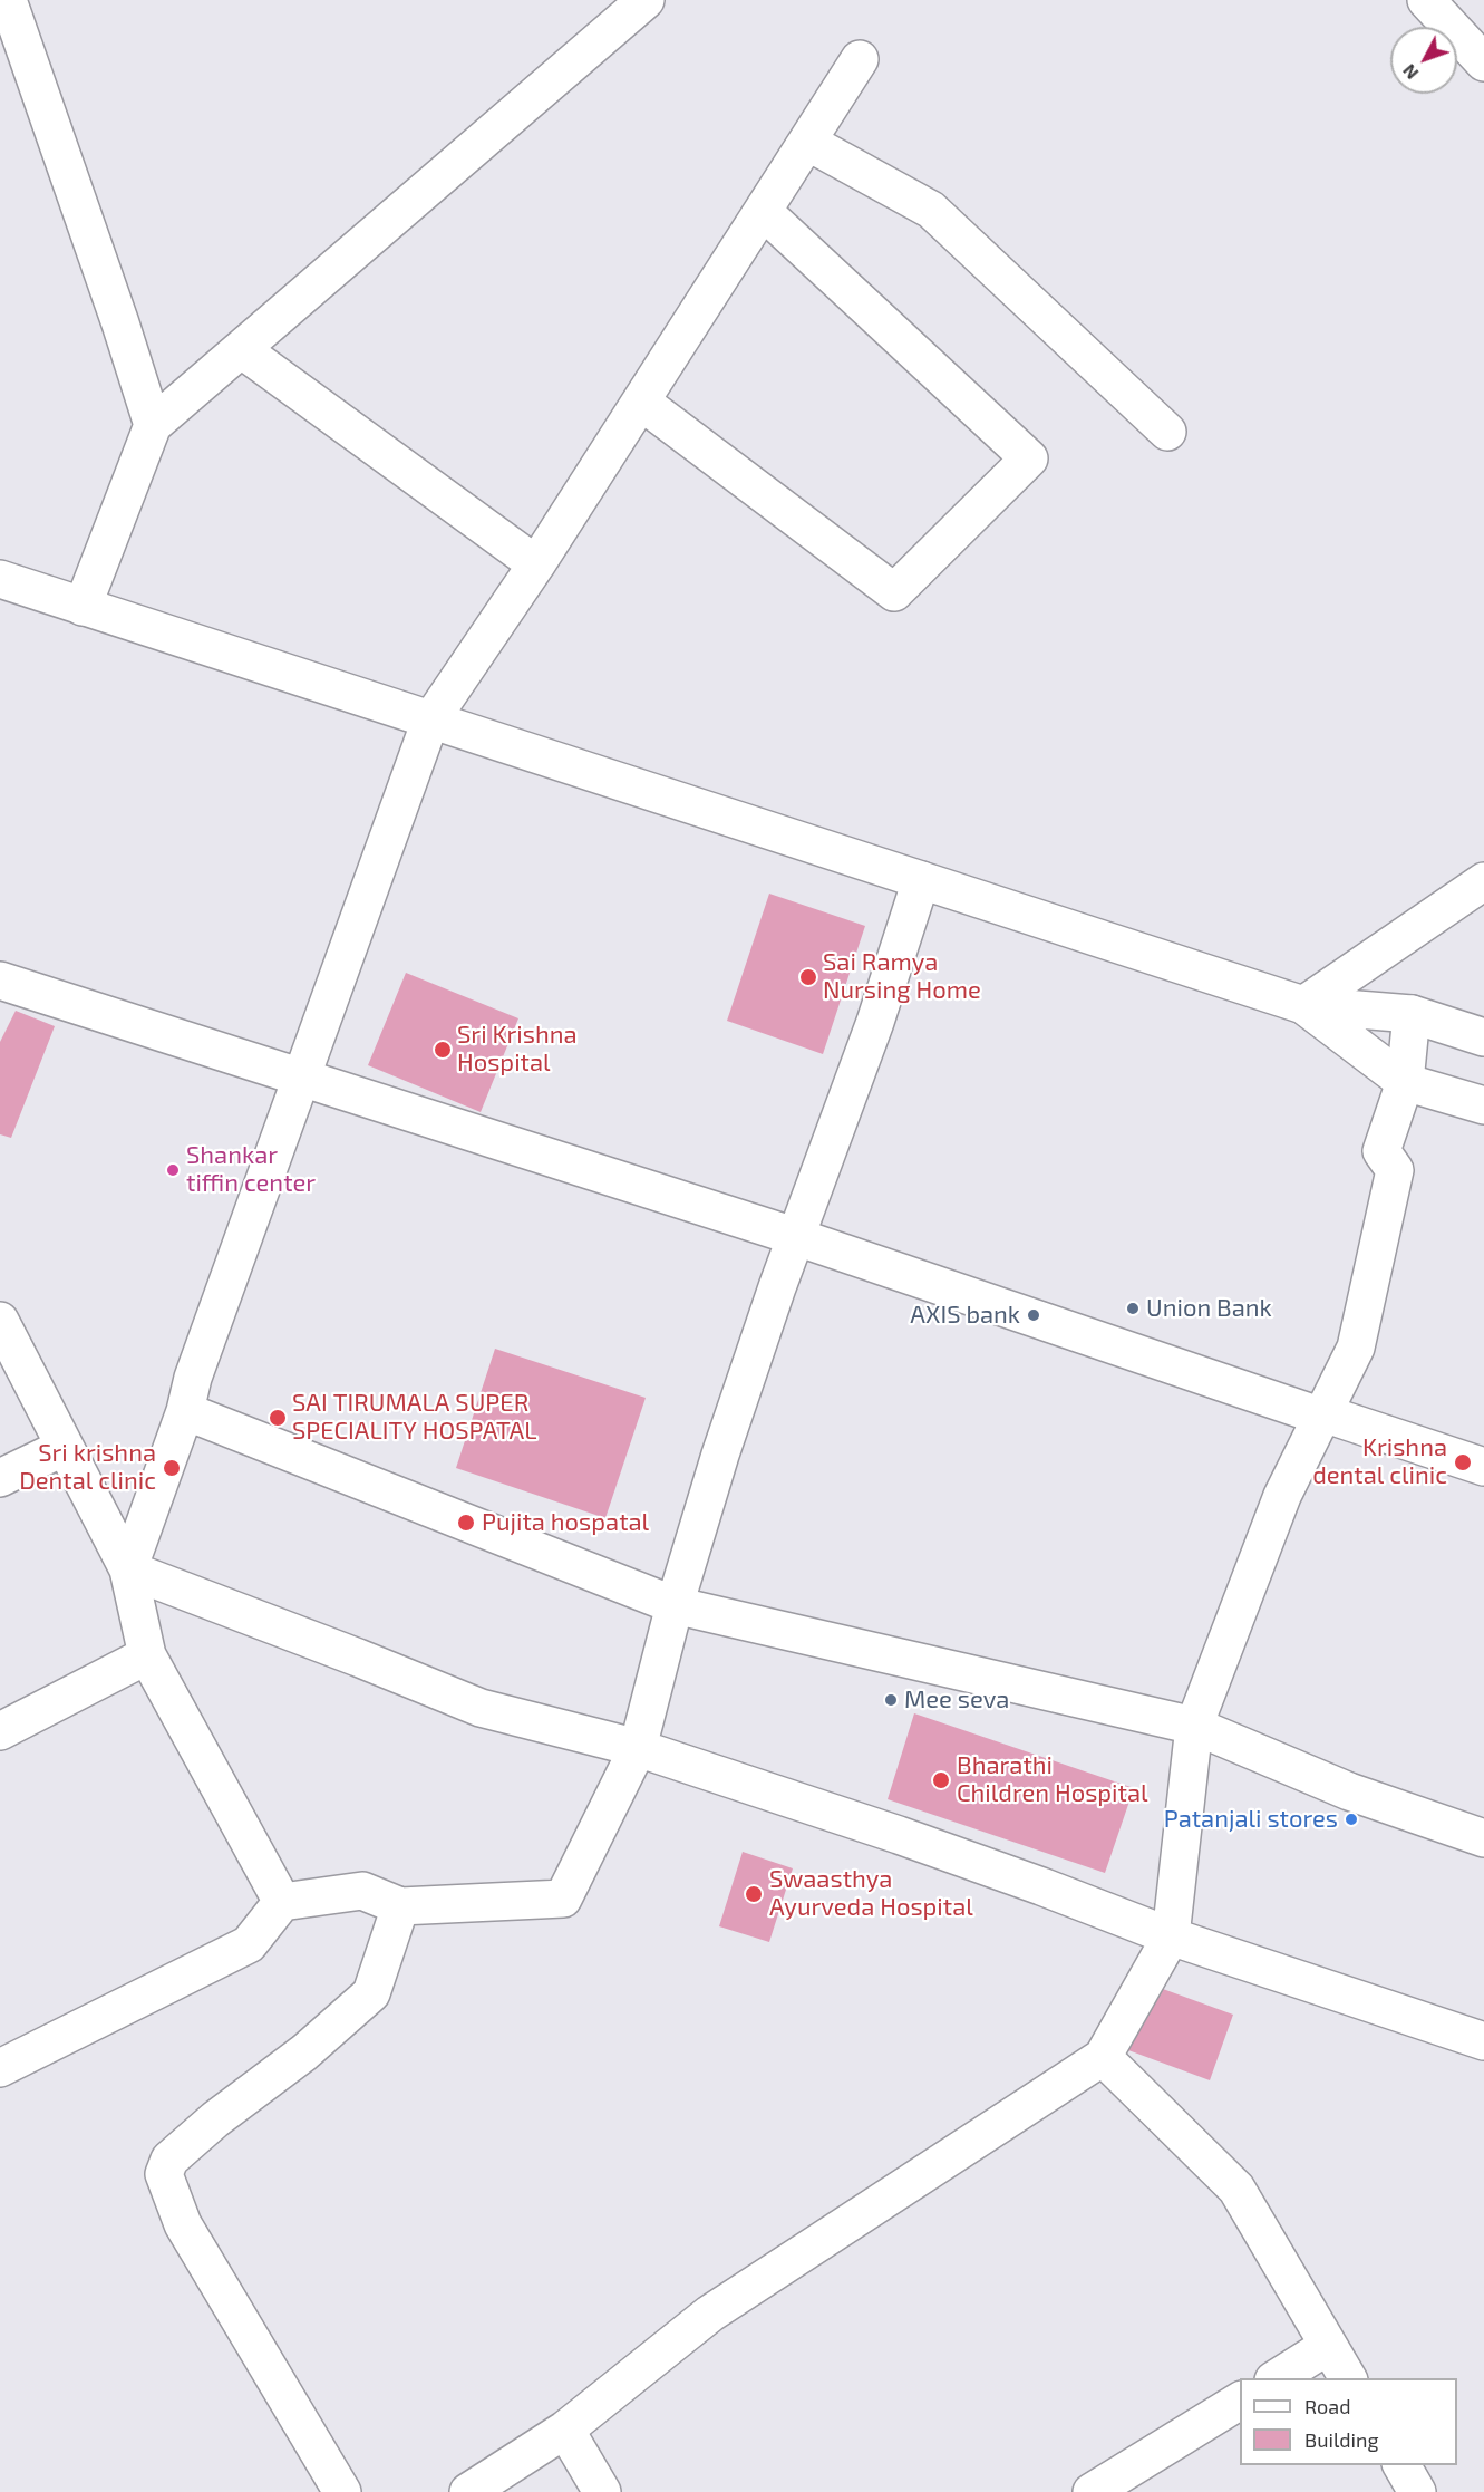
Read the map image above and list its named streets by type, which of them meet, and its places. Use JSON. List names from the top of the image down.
{
  "places": [
    "Sai Ramya Nursing Home",
    "Sri Krishna Hospital",
    "Shankar tiffin center",
    "Union Bank",
    "AXIS bank",
    "SAI TIRUMALA SUPER SPECIALITY HOSPATAL",
    "Krishna dental clinic",
    "Sri krishna Dental clinic",
    "Pujita hospatal",
    "Mee seva",
    "Bharathi Children Hospital",
    "Patanjali stores",
    "Swaasthya Ayurveda Hospital"
  ],
  "legend": ["Road", "Building"],
  "north": "bottom left"
}
